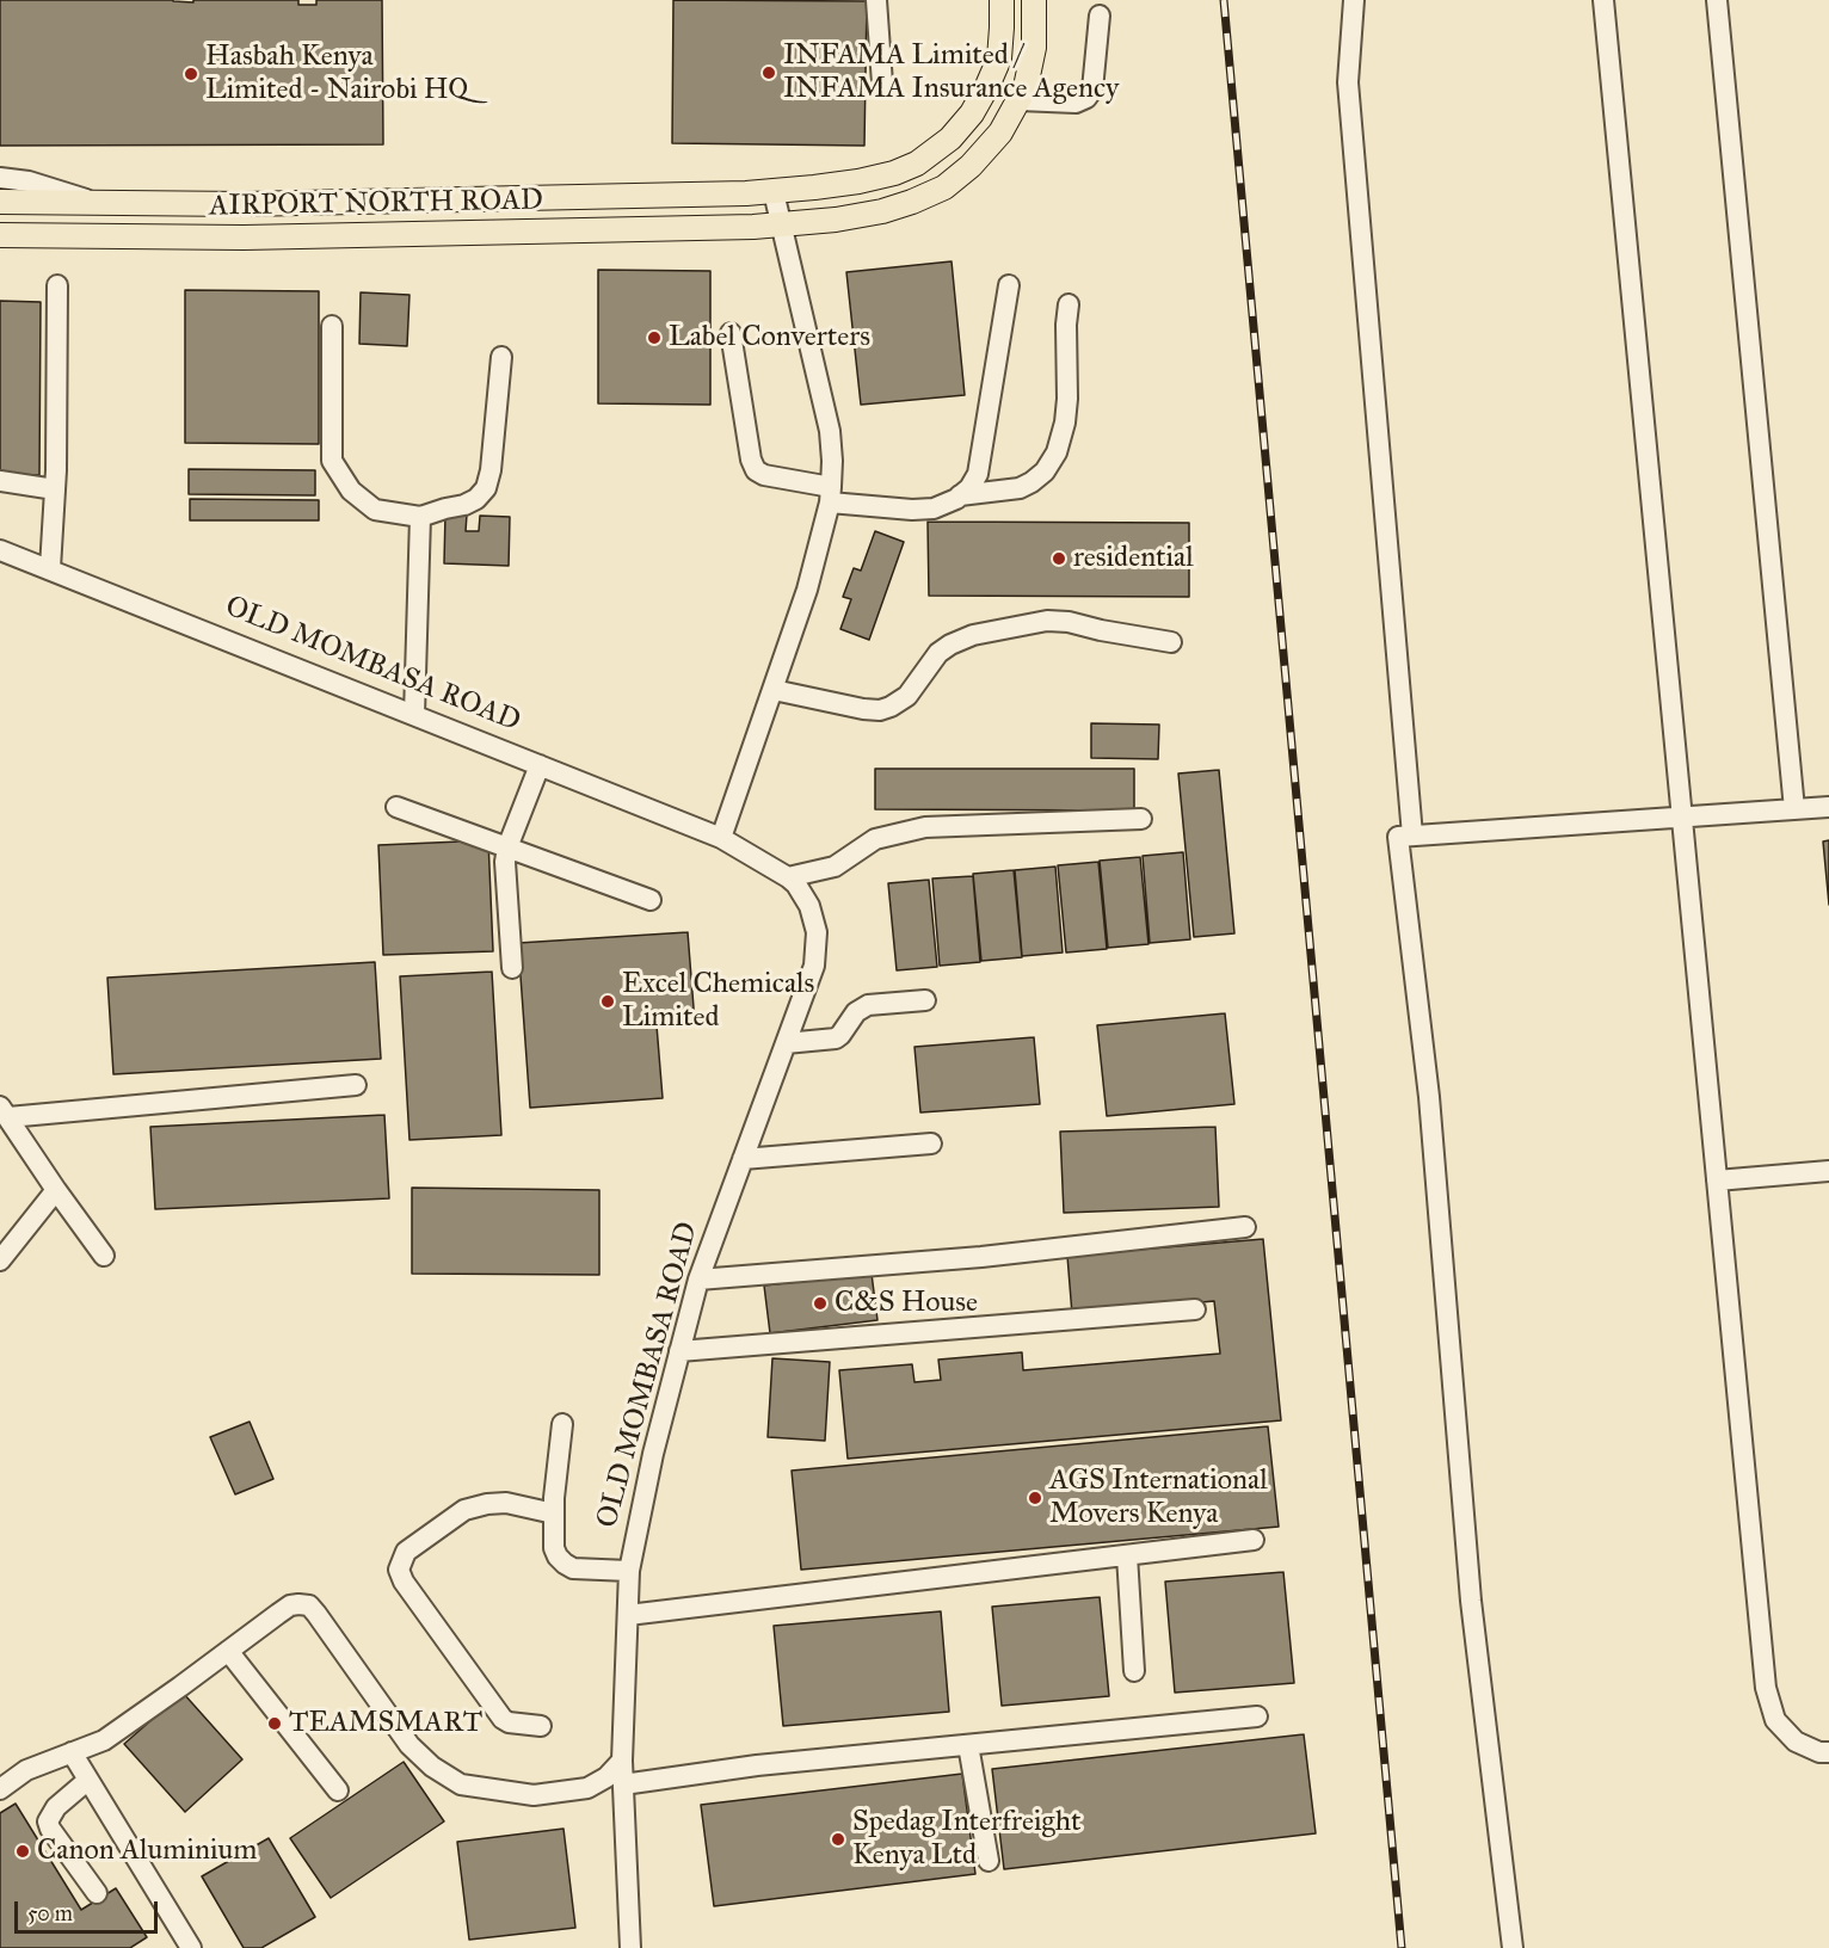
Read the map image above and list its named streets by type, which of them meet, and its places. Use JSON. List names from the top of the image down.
{
  "streets": {
    "main road": ["AIRPORT NORTH ROAD"],
    "lane": ["OLD MOMBASA ROAD"]
  },
  "places": [
    "INFAMA Limited / INFAMA Insurance Agency",
    "Hasbah Kenya Limited - Nairobi HQ",
    "Label Converters",
    "residential",
    "Excel Chemicals Limited",
    "C&S House",
    "AGS International Movers Kenya",
    "TEAMSMART",
    "Spedag Interfreight Kenya Ltd",
    "Canon Aluminium"
  ],
  "scale_bar": "50 m"
}
